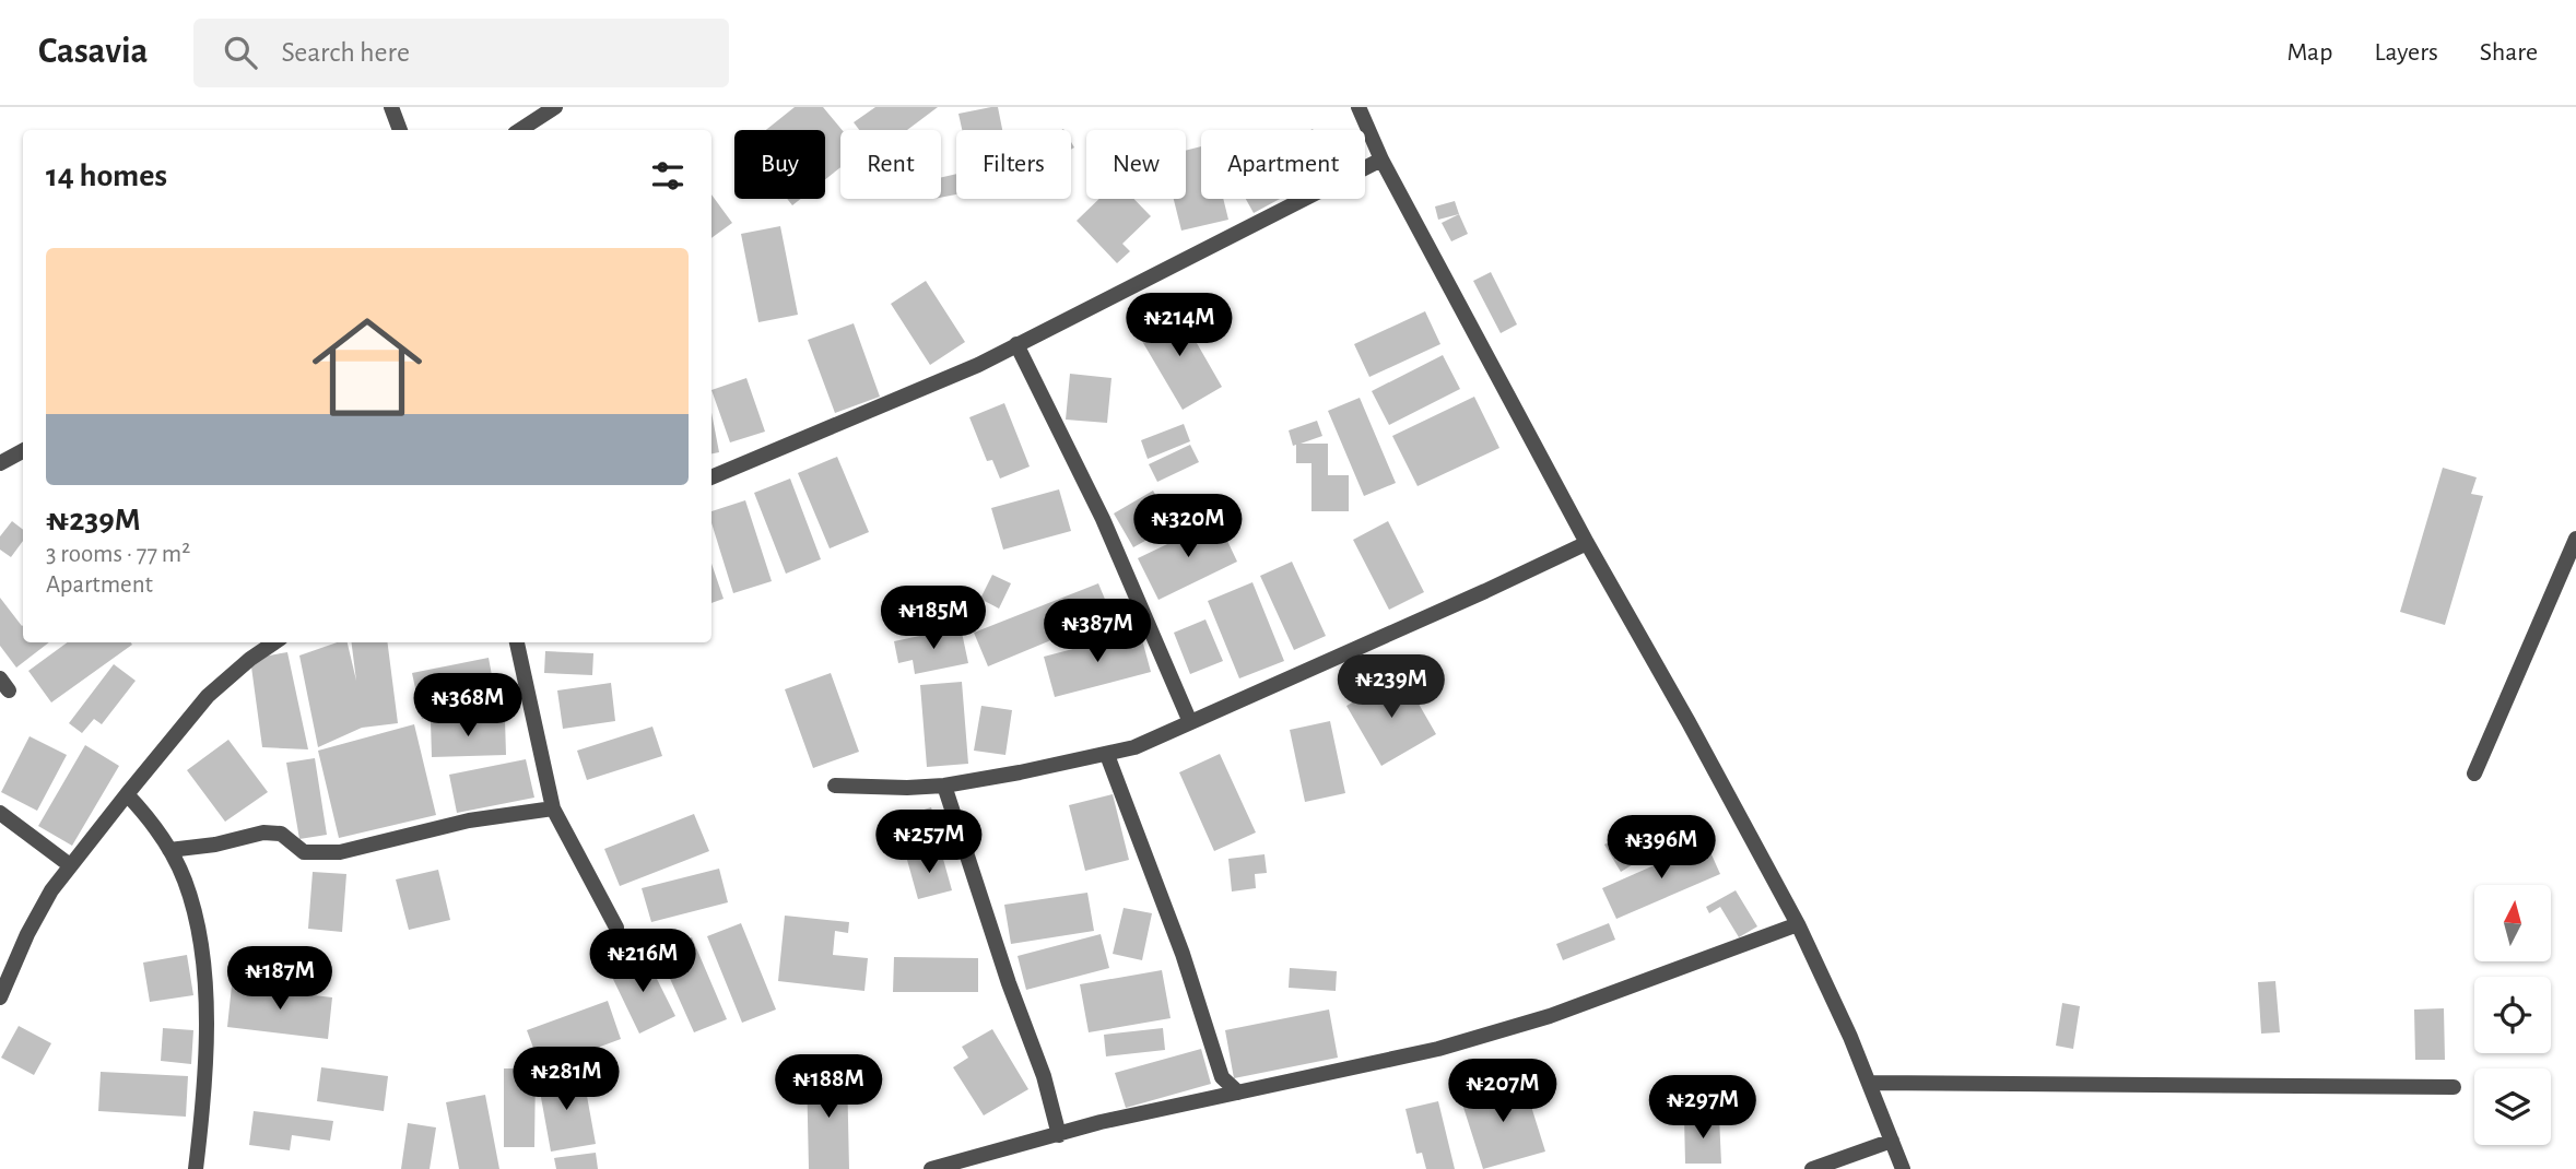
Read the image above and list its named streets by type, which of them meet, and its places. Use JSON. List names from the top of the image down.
{
  "north": "top",
  "page": {
    "header": "Casavia",
    "search": "Search here",
    "nav": ["Map", "Layers", "Share"],
    "chip": [
      "Buy",
      "Rent",
      "Filters",
      "New",
      "Apartment"
    ],
    "heading": "14 homes",
    "list": [
      {
        "name": "₦239M",
        "note": "3 rooms · 77 m² · Apartment"
      }
    ],
    "price": [
      "₦214M",
      "₦320M",
      "₦185M",
      "₦387M",
      "₦239M",
      "₦368M",
      "₦257M",
      "₦396M",
      "₦216M",
      "₦187M",
      "₦281M",
      "₦188M",
      "₦207M",
      "₦297M"
    ]
  }
}
